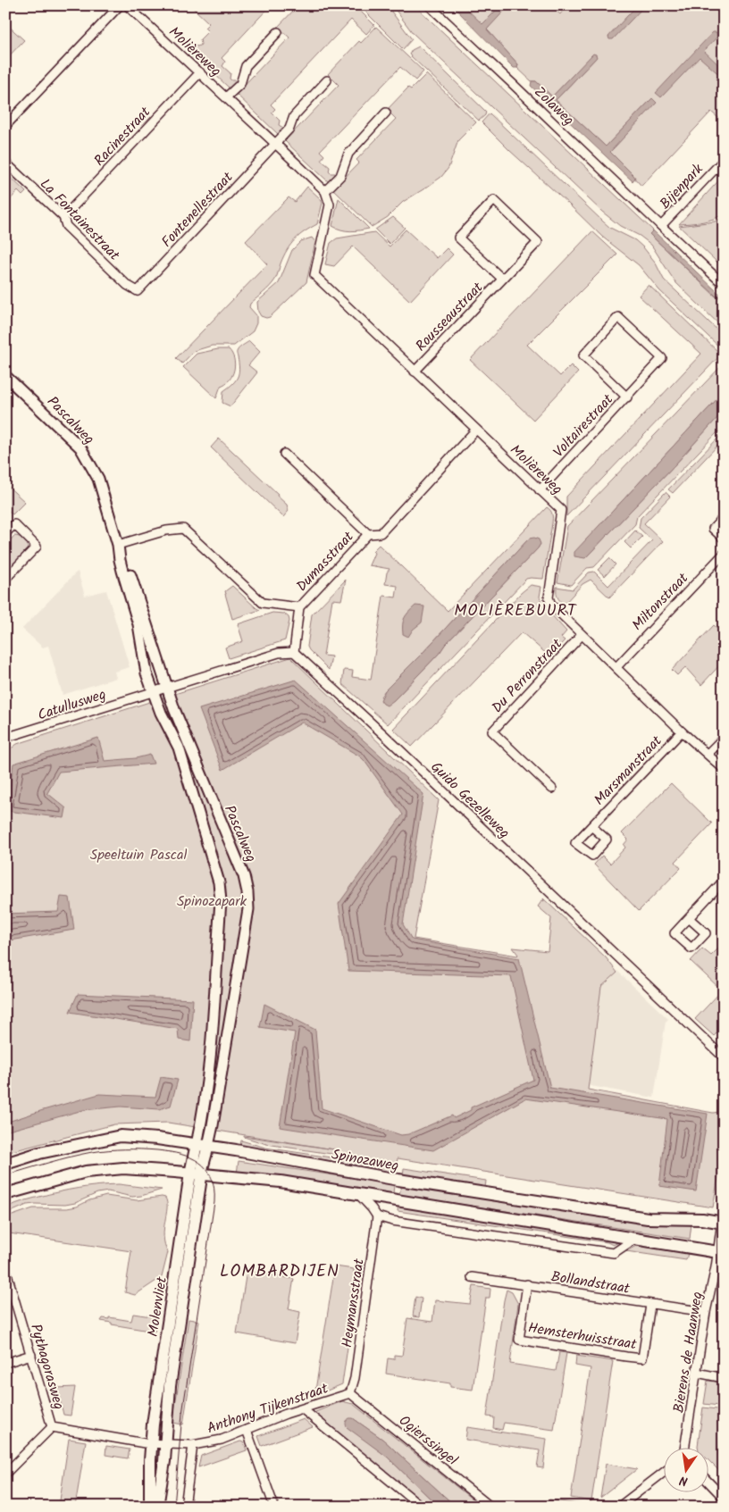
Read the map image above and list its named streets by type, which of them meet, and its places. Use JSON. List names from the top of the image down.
{
  "streets": {
    "main road": ["Spinozaweg", "Molenvliet"],
    "street": [
      "Molièreweg",
      "Zolaweg",
      "Racinestraat",
      "Bijenpark",
      "Fontenellestraat",
      "La Fontainestraat",
      "Rousseaustraat",
      "Pascalweg",
      "Voltairestraat",
      "Dumasstraat",
      "Miltonstraat",
      "Du Perronstraat",
      "Catullusweg",
      "Marsmanstraat",
      "Guido Gezelleweg",
      "Bollandstraat",
      "Heymansstraat",
      "Hemsterhuisstraat",
      "Bierens de Haanweg",
      "Pythagorasweg",
      "Anthony Tijkenstraat",
      "Ogierssingel"
    ]
  },
  "crossings": [
    ["Molièreweg", "Racinestraat"],
    ["Molièreweg", "Fontenellestraat"],
    ["Molièreweg", "Rousseaustraat"],
    ["Molièreweg", "Voltairestraat"],
    ["Molièreweg", "Dumasstraat"],
    ["Molièreweg", "Miltonstraat"],
    ["Molièreweg", "Du Perronstraat"],
    ["Molièreweg", "Marsmanstraat"],
    ["Zolaweg", "Bijenpark"],
    ["Racinestraat", "La Fontainestraat"],
    ["Fontenellestraat", "La Fontainestraat"],
    ["Pascalweg", "Catullusweg"],
    ["Pascalweg", "Spinozaweg"],
    ["Dumasstraat", "Guido Gezelleweg"],
    ["Spinozaweg", "Bierens de Haanweg"],
    ["Bollandstraat", "Hemsterhuisstraat"],
    ["Bollandstraat", "Bierens de Haanweg"],
    ["Heymansstraat", "Anthony Tijkenstraat"],
    ["Heymansstraat", "Ogierssingel"],
    ["Molenvliet", "Pythagorasweg"],
    ["Molenvliet", "Anthony Tijkenstraat"],
    ["Anthony Tijkenstraat", "Ogierssingel"]
  ],
  "districts": ["MOLIÈREBUURT", "LOMBARDIJEN"],
  "parks": ["Speeltuin Pascal", "Spinozapark"],
  "north": "bottom"
}
